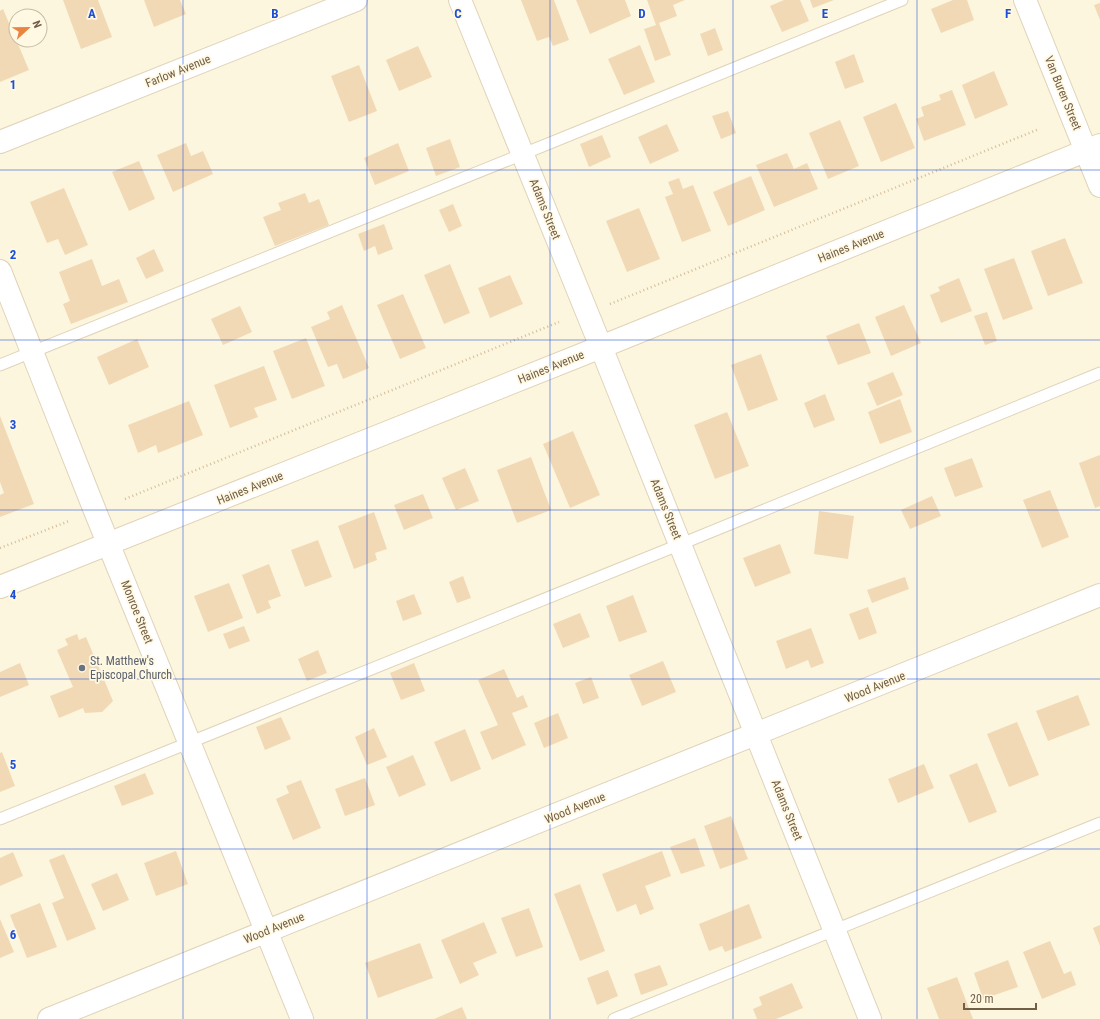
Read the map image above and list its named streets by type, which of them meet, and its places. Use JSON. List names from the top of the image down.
{
  "streets": {
    "street": [
      "Farlow Avenue",
      "Van Buren Street",
      "Adams Street",
      "Haines Avenue",
      "Monroe Street",
      "Wood Avenue"
    ]
  },
  "crossings": [
    ["Van Buren Street", "Haines Avenue"],
    ["Adams Street", "Haines Avenue"],
    ["Adams Street", "Wood Avenue"],
    ["Haines Avenue", "Monroe Street"],
    ["Monroe Street", "Wood Avenue"]
  ],
  "places": ["St. Matthew's Episcopal Church"],
  "scale_bar": "20 m",
  "north": "right",
  "grid": {
    "columns": [
      "A",
      "B",
      "C",
      "D",
      "E",
      "F"
    ],
    "rows": [
      "1",
      "2",
      "3",
      "4",
      "5",
      "6"
    ]
  }
}
